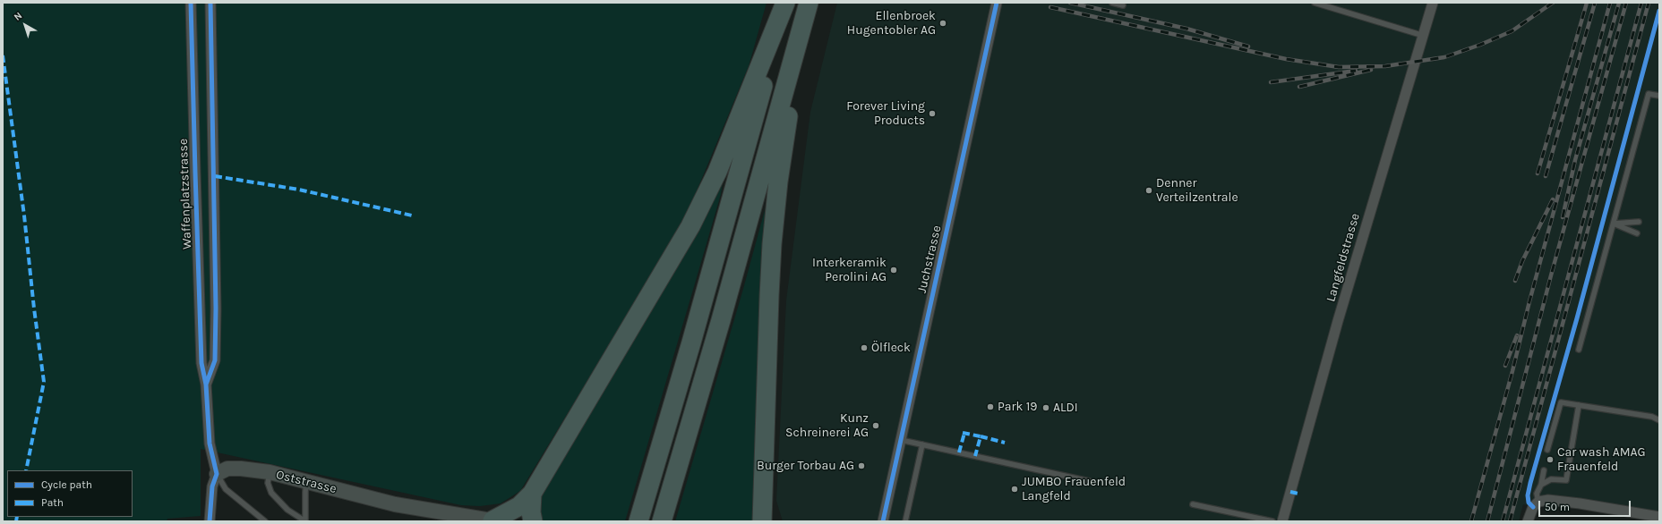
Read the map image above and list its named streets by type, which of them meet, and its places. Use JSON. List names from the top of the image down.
{
  "streets": {
    "main road": ["Oststrasse"],
    "street": ["Waffenplatzstrasse", "Langfeldstrasse", "Juchstrasse"]
  },
  "crossings": [
    ["Waffenplatzstrasse", "Oststrasse"]
  ],
  "places": [
    "Ellenbroek Hugentobler AG",
    "Forever Living Products",
    "Denner Verteilzentrale",
    "Interkeramik Perolini AG",
    "Ölfleck",
    "Park 19",
    "ALDI",
    "Kunz Schreinerei AG",
    "Car wash AMAG Frauenfeld",
    "Burger Torbau AG",
    "JUMBO Frauenfeld Langfeld"
  ],
  "legend": ["Cycle path", "Path"],
  "scale_bar": "50 m",
  "north": "top left"
}
